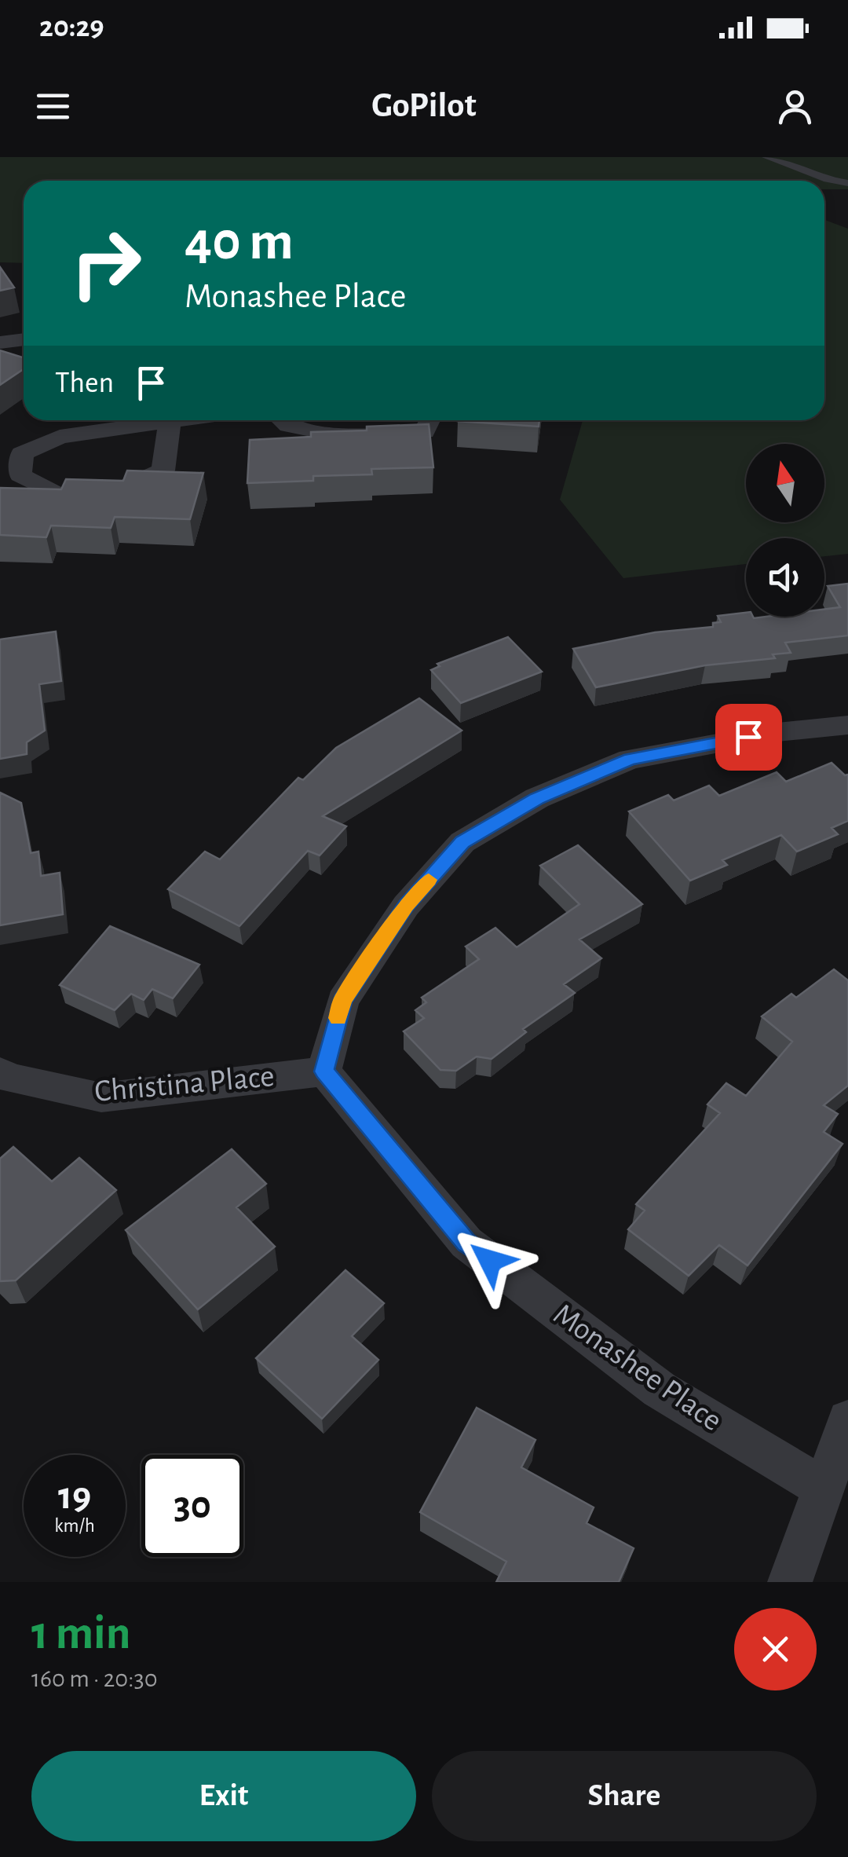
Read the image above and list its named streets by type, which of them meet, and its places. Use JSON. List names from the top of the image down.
{
  "streets": {
    "street": ["Christina Place", "Monashee Place"]
  },
  "crossings": [
    ["Christina Place", "Monashee Place"]
  ],
  "north": "top",
  "page": {
    "status": "20:29",
    "header": "GoPilot",
    "turn": ["40 m", "Monashee Place"],
    "then": "Then",
    "speed": "19 km/h",
    "limit": "30",
    "heading": ["1 min", "160 m · 20:30"],
    "buttons": ["Exit", "Share"]
  }
}
